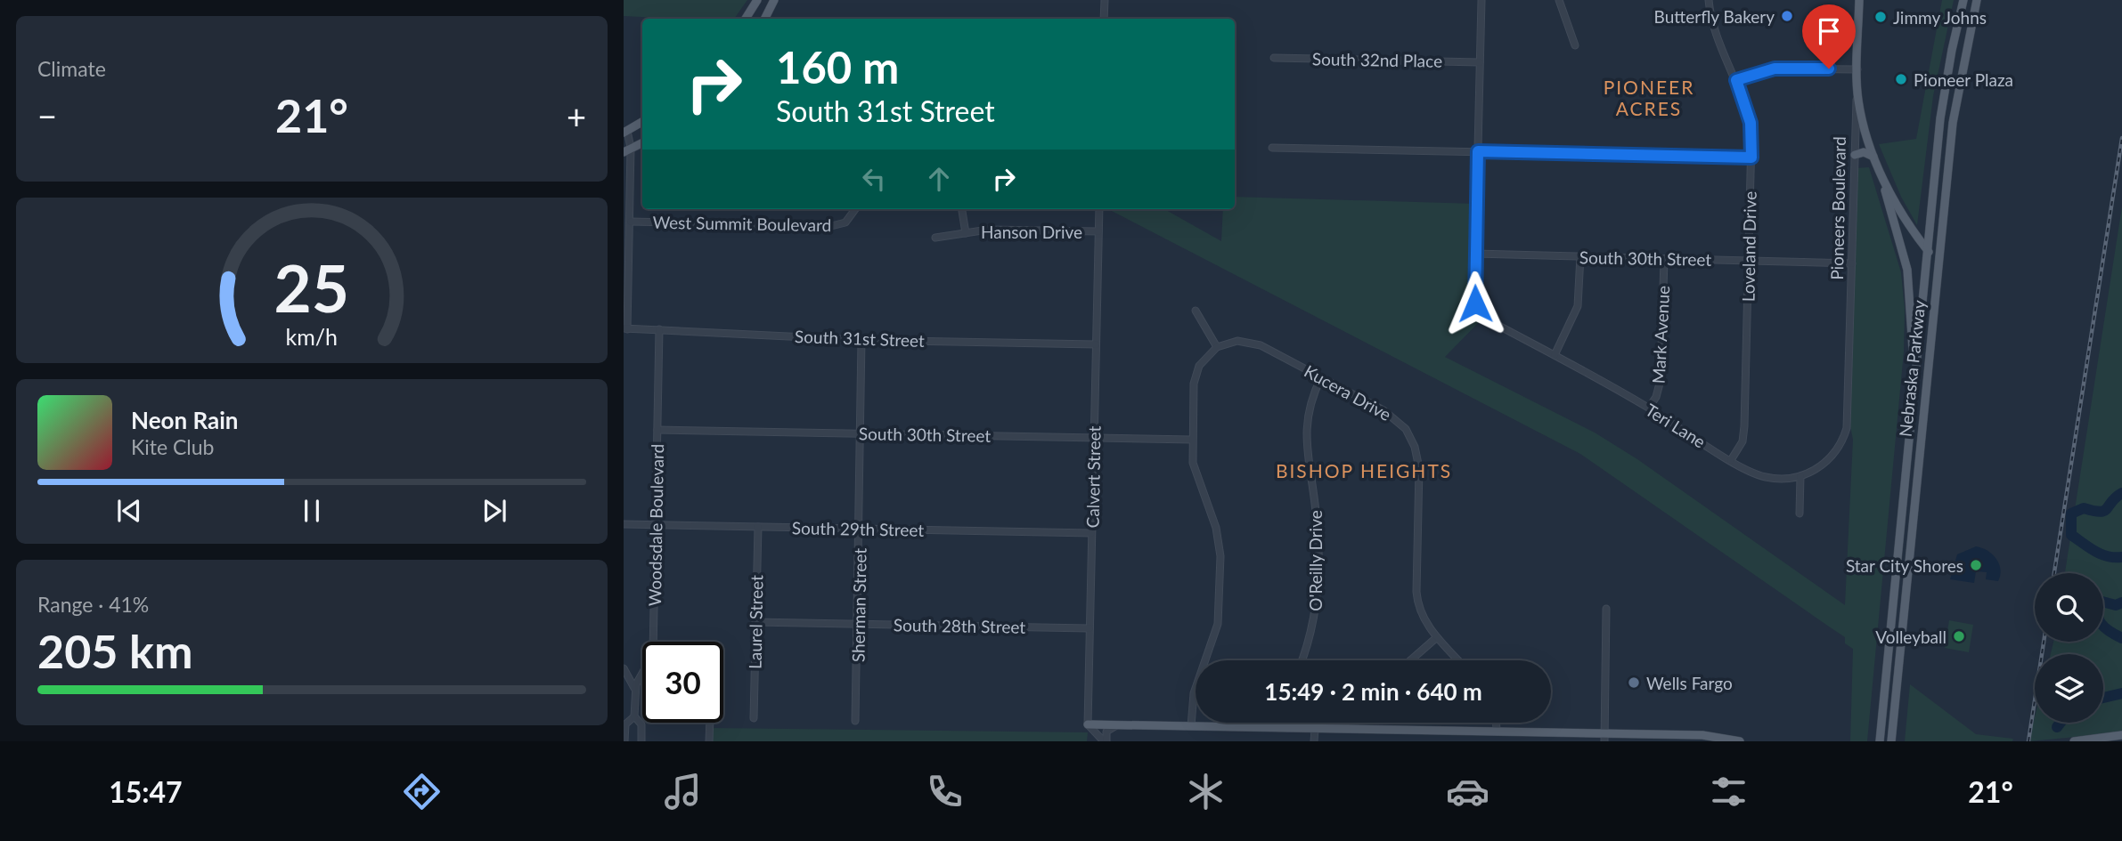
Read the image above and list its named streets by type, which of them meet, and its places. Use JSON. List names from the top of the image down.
{
  "streets": {
    "main road": ["Pioneers Boulevard", "Nebraska Parkway"],
    "street": [
      "South 32nd Place",
      "West Summit Boulevard",
      "Hanson Drive",
      "Loveland Drive",
      "South 30th Street",
      "Mark Avenue",
      "South 31st Street",
      "Kucera Drive",
      "Teri Lane",
      "Calvert Street",
      "Woodsdale Boulevard",
      "South 29th Street",
      "O'Reilly Drive",
      "Sherman Street",
      "Laurel Street",
      "South 28th Street"
    ]
  },
  "crossings": [
    ["Pioneers Boulevard", "South 30th Street"],
    ["Pioneers Boulevard", "Teri Lane"],
    ["Hanson Drive", "Calvert Street"],
    ["Loveland Drive", "South 30th Street"],
    ["Loveland Drive", "Teri Lane"],
    ["South 30th Street", "Mark Avenue"],
    ["South 30th Street", "Teri Lane"],
    ["South 30th Street", "Calvert Street"],
    ["South 30th Street", "Woodsdale Boulevard"],
    ["South 30th Street", "Sherman Street"],
    ["Mark Avenue", "Teri Lane"],
    ["South 31st Street", "Calvert Street"],
    ["South 31st Street", "Woodsdale Boulevard"],
    ["South 31st Street", "Sherman Street"],
    ["Kucera Drive", "O'Reilly Drive"],
    ["Calvert Street", "South 29th Street"],
    ["Calvert Street", "South 28th Street"],
    ["Woodsdale Boulevard", "South 29th Street"],
    ["South 29th Street", "Sherman Street"],
    ["South 29th Street", "Laurel Street"],
    ["Sherman Street", "South 28th Street"],
    ["Laurel Street", "South 28th Street"]
  ],
  "districts": ["PIONEER ACRES", "BISHOP HEIGHTS"],
  "places": [
    "Butterfly Bakery",
    "Jimmy Johns",
    "Pioneer Plaza",
    "Star City Shores",
    "Volleyball",
    "Wells Fargo"
  ],
  "page": {
    "tile": [
      "Climate",
      ["Range · 41%", "205 km"]
    ],
    "turn": ["160 m", "South 31st Street"],
    "heat": ["−", "21°", "+"],
    "song": ["Neon Rain", "Kite Club"],
    "limit": "30",
    "trip": "15:49 · 2 min · 640 m",
    "tabs": ["15:47", "21°"],
    "gauge": ["25", "km/h"]
  }
}
